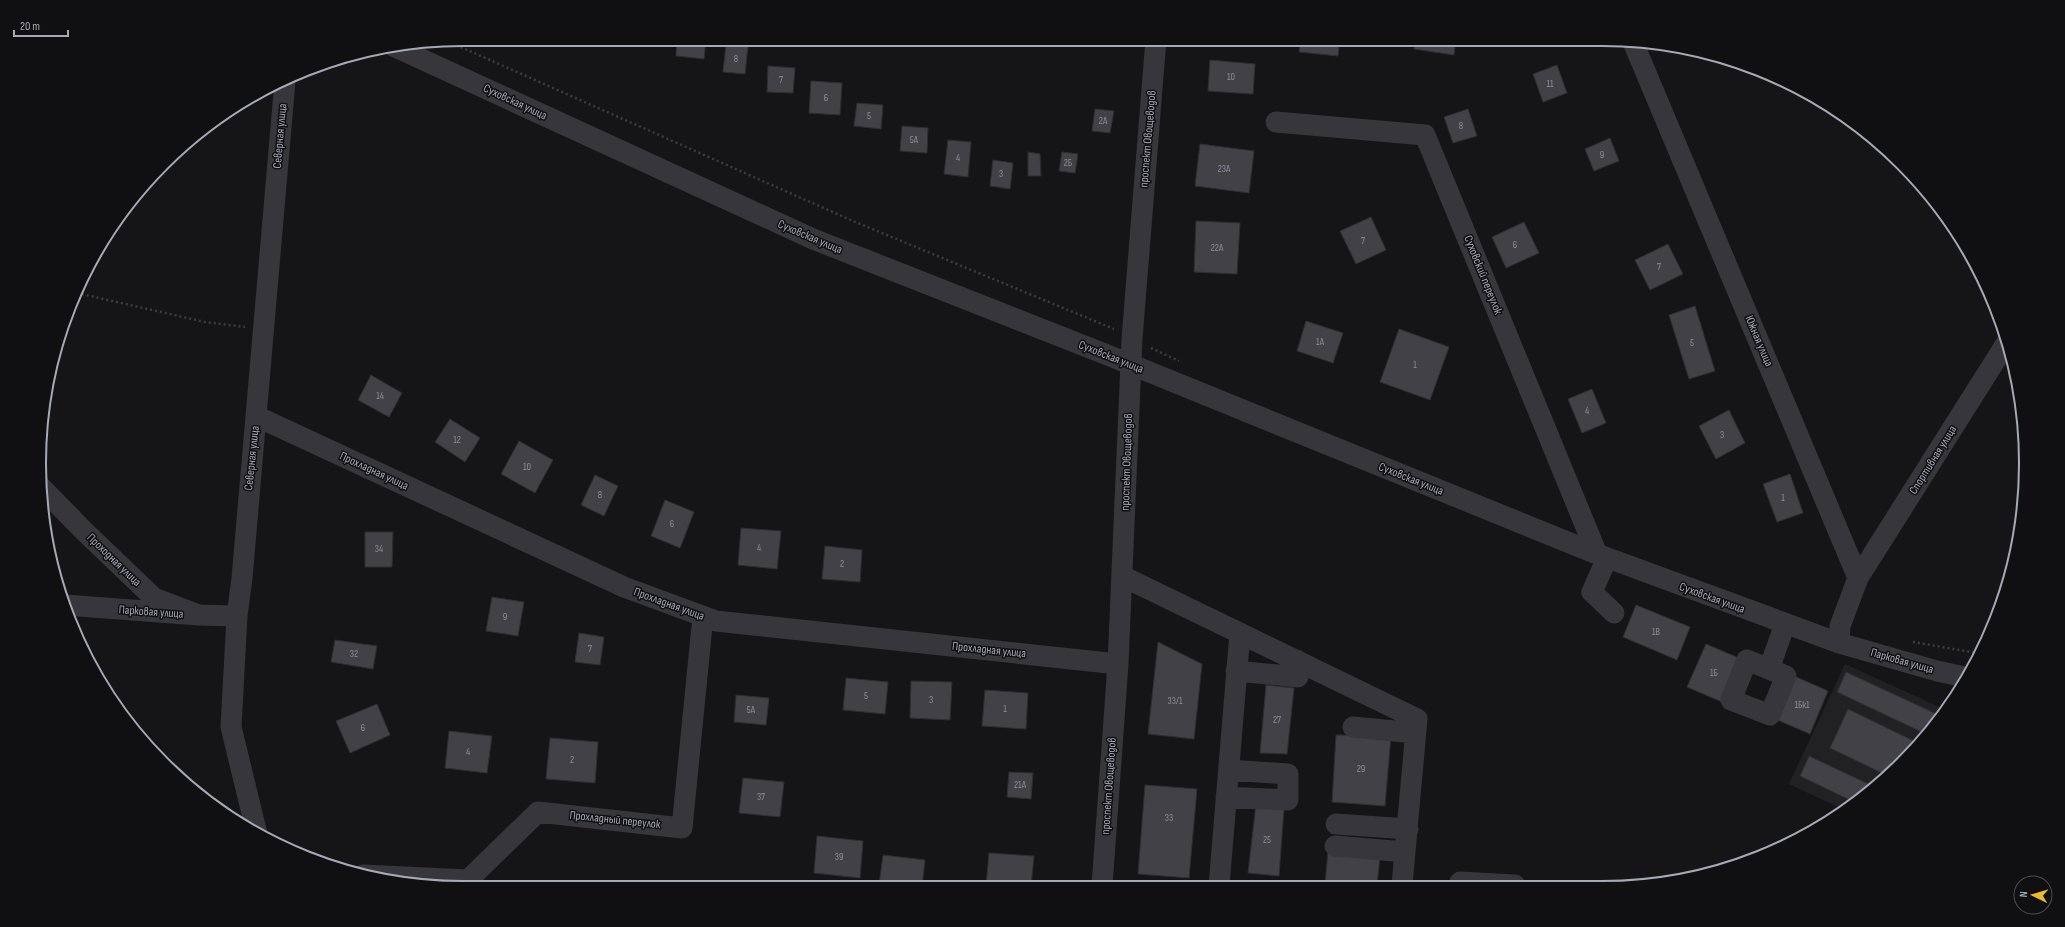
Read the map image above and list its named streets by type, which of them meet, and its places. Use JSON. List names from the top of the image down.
{
  "streets": {
    "street": [
      "Суховская улица",
      "Северная улица",
      "проспект Овощеводов",
      "Суховский переулок",
      "Южная улица",
      "Спортивная улица",
      "Прохладная улица",
      "Проходная улица",
      "Парковая улица",
      "Прохладный переулок"
    ]
  },
  "crossings": [
    ["Суховская улица", "проспект Овощеводов"],
    ["Суховская улица", "Суховский переулок"],
    ["Суховская улица", "Парковая улица"],
    ["Северная улица", "Прохладная улица"],
    ["Северная улица", "Парковая улица"],
    ["проспект Овощеводов", "Прохладная улица"],
    ["Южная улица", "Спортивная улица"],
    ["Прохладная улица", "Прохладный переулок"],
    ["Проходная улица", "Парковая улица"]
  ],
  "house_numbers": [
    "8",
    "10",
    "7",
    "11",
    "6",
    "5",
    "2А",
    "8",
    "5А",
    "9",
    "4",
    "2Б",
    "23А",
    "3",
    "7",
    "6",
    "22А",
    "7",
    "1А",
    "5",
    "1",
    "14",
    "4",
    "3",
    "12",
    "10",
    "8",
    "1",
    "6",
    "4",
    "34",
    "2",
    "9",
    "1В",
    "7",
    "32",
    "1Б",
    "5",
    "3",
    "33/1",
    "1Бк1",
    "1",
    "5А",
    "27",
    "6",
    "4",
    "2",
    "29",
    "21А",
    "37",
    "33",
    "25",
    "39"
  ],
  "scale_bar": "20 m",
  "north": "left"
}
